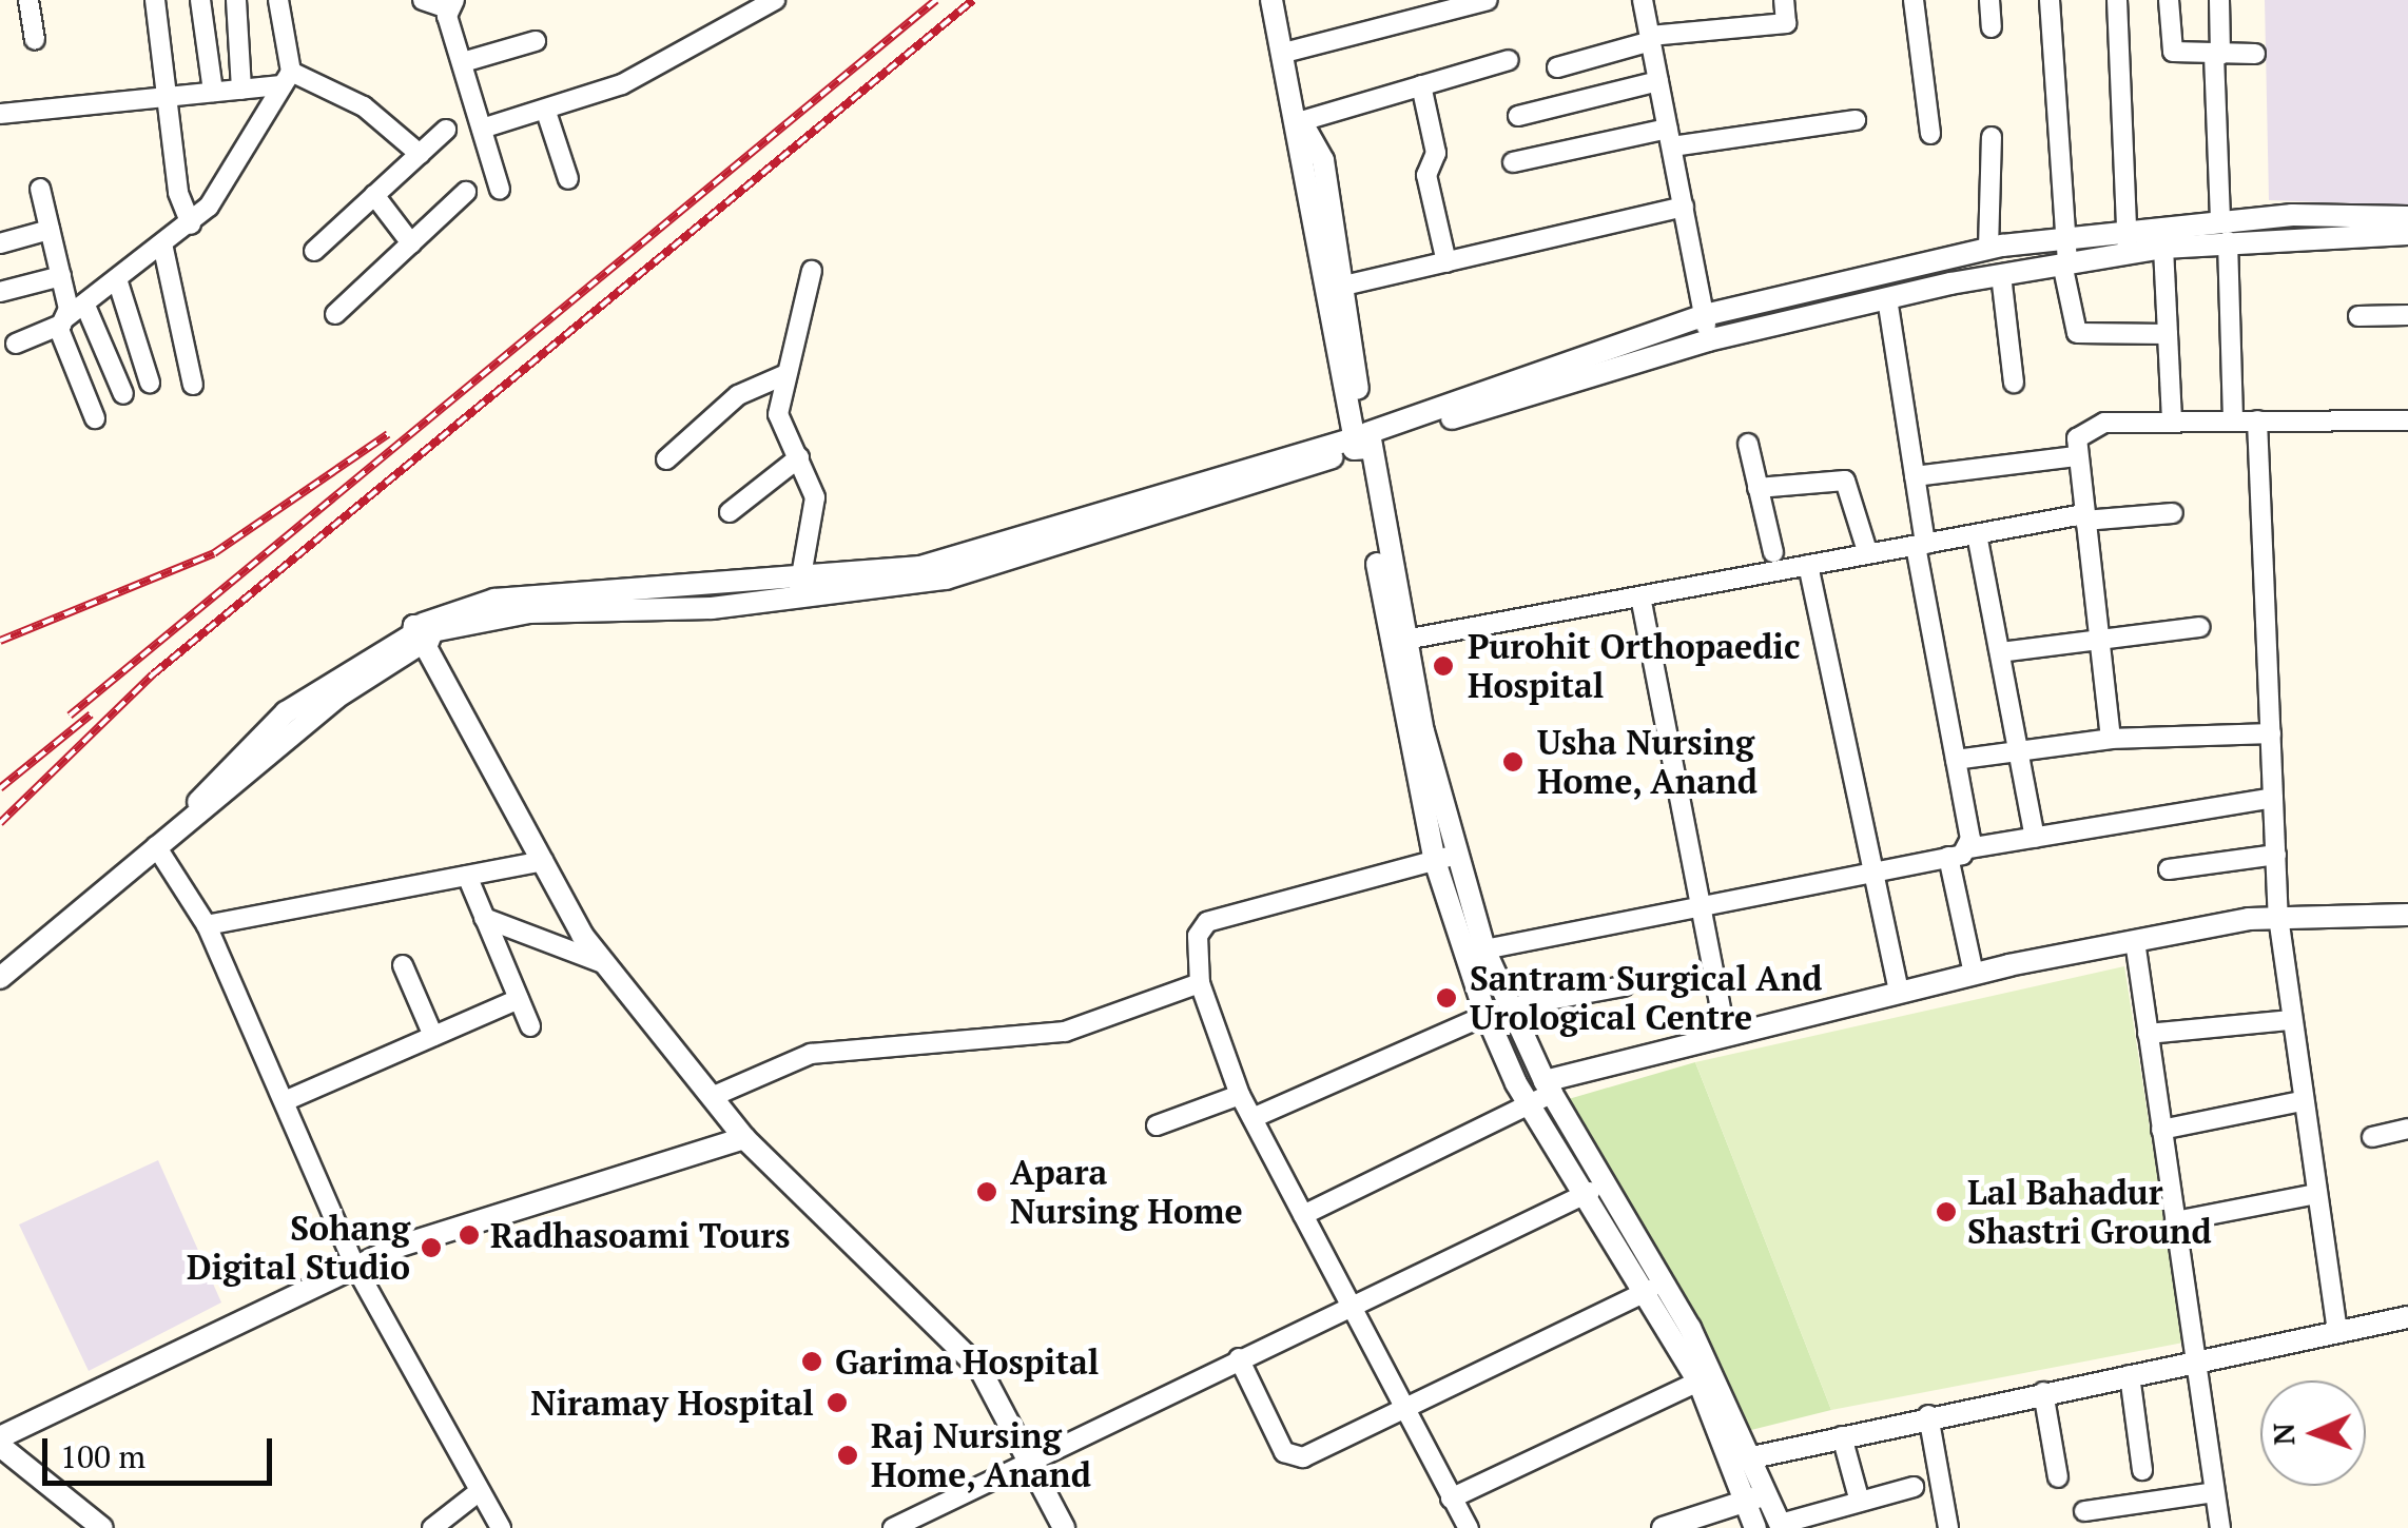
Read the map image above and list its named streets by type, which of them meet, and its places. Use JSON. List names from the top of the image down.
{
  "places": [
    "Purohit Orthopaedic Hospital",
    "Usha Nursing Home, Anand",
    "Santram Surgical And Urological Centre",
    "Apara Nursing Home",
    "Lal Bahadur Shastri Ground",
    "Radhasoami Tours",
    "Sohang Digital Studio",
    "Garima Hospital",
    "Niramay Hospital",
    "Raj Nursing Home, Anand"
  ],
  "scale_bar": "100 m",
  "north": "left"
}
